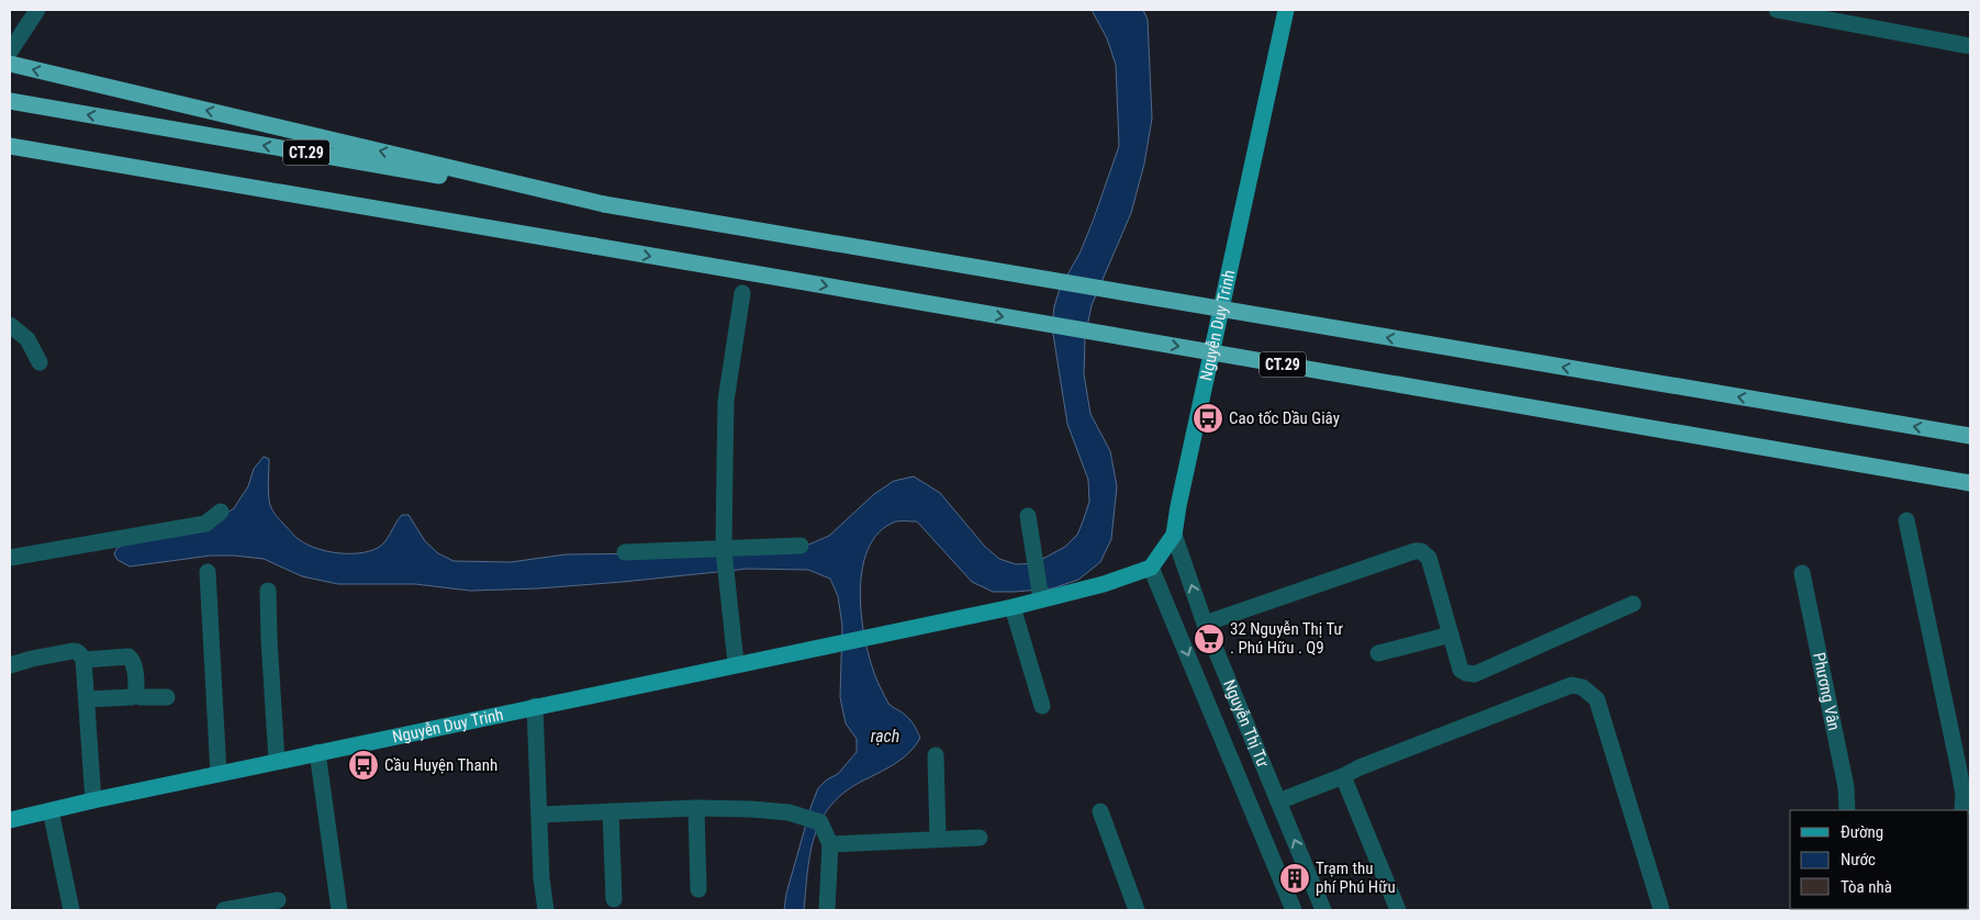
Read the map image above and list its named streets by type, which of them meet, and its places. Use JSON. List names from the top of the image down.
{
  "streets": {
    "highway": ["CT.29"],
    "main road": ["Nguyễn Duy Trinh"],
    "street": ["Phương Vân", "Nguyễn Thị Tư"]
  },
  "crossings": [
    ["Nguyễn Duy Trinh", "Nguyễn Thị Tư"]
  ],
  "water": ["rạch"],
  "places": {
    "bus stop": ["Cao tốc Dầu Giây", "Cầu Huyện Thanh"],
    "supermarket": ["32 Nguyễn Thị Tư . Phú Hữu . Q9"],
    "building": ["Trạm thu phí Phú Hữu"]
  },
  "legend": ["Đường", "Nước", "Tòa nhà"]
}
